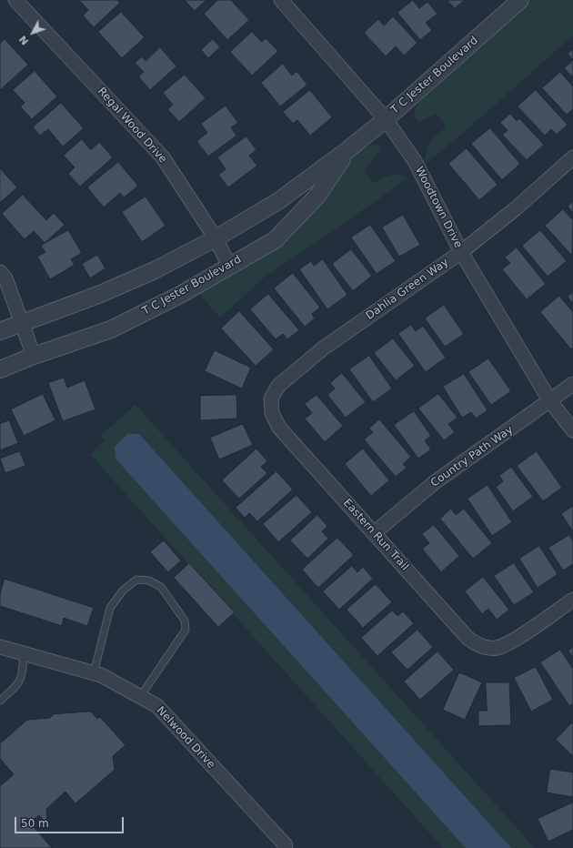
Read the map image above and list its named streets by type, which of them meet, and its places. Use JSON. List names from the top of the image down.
{
  "streets": {
    "street": [
      "T C Jester Boulevard",
      "Regal Wood Drive",
      "Woodtown Drive",
      "Dahlia Green Way",
      "Country Path Way",
      "Eastern Run Trail",
      "Nelwood Drive"
    ]
  },
  "crossings": [
    ["T C Jester Boulevard", "Regal Wood Drive"],
    ["T C Jester Boulevard", "Woodtown Drive"],
    ["Woodtown Drive", "Dahlia Green Way"],
    ["Woodtown Drive", "Country Path Way"],
    ["Dahlia Green Way", "Eastern Run Trail"],
    ["Country Path Way", "Eastern Run Trail"]
  ],
  "scale_bar": "50 m",
  "north": "bottom left"
}
